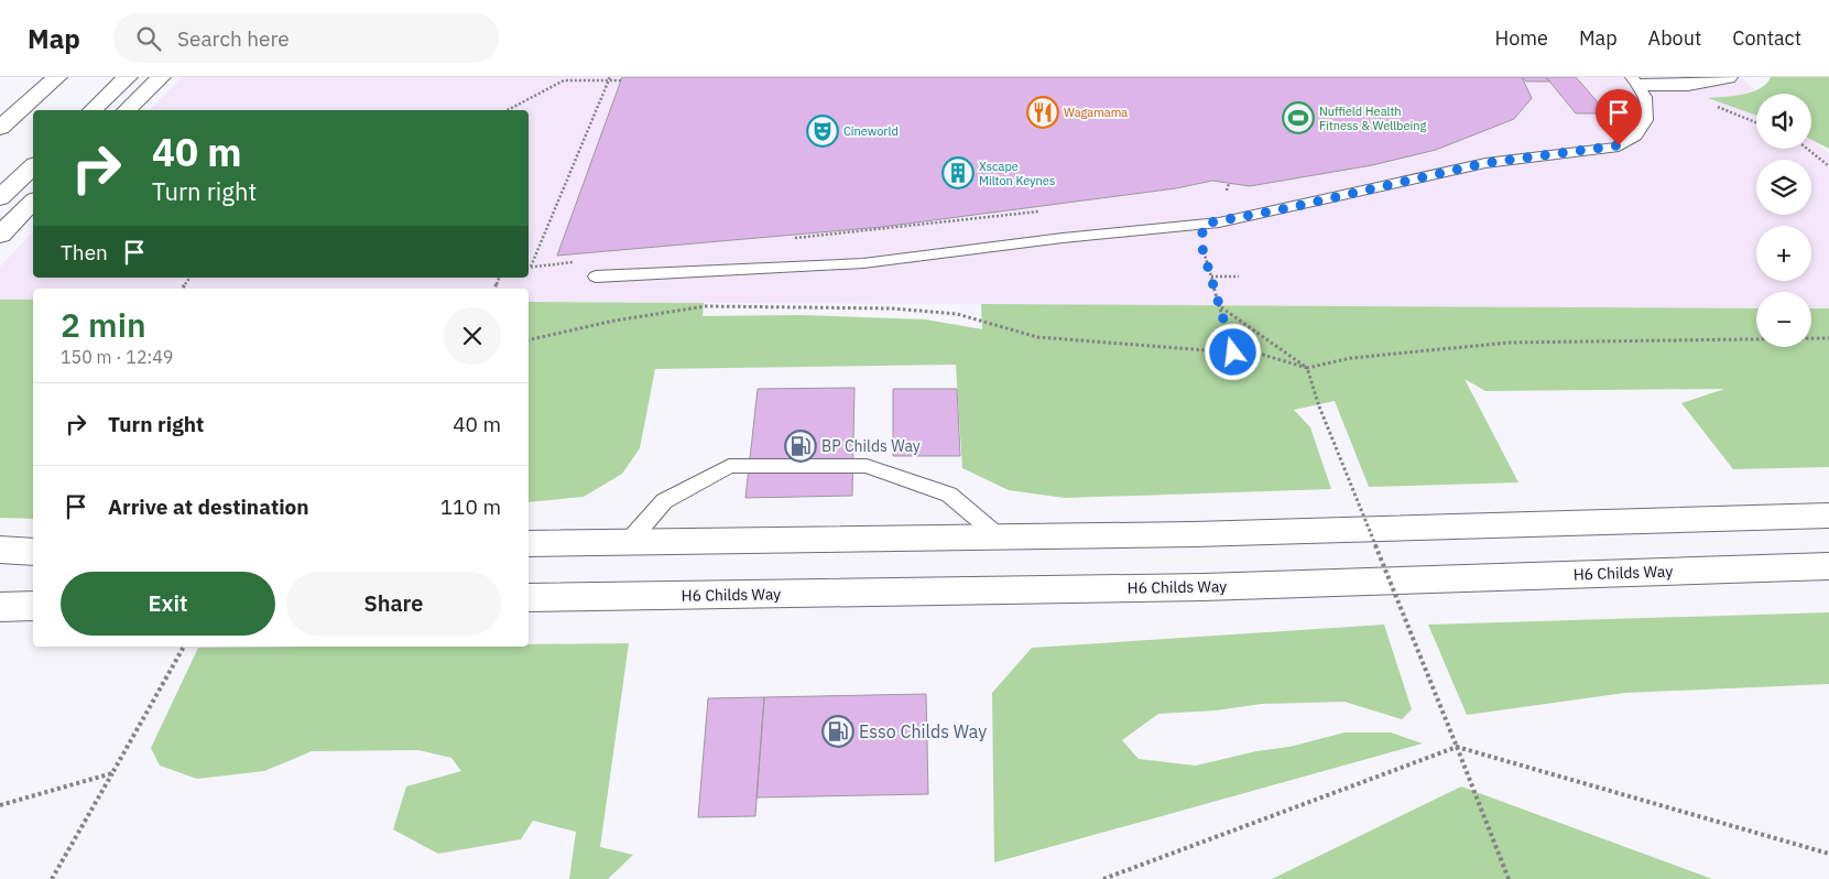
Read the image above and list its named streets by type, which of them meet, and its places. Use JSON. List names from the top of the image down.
{
  "streets": {
    "street": ["H6 Childs Way"]
  },
  "places": {
    "restaurant": ["Wagamama"],
    "sports": ["Nuffield Health Fitness & Wellbeing"],
    "theatre": ["Cineworld"],
    "building": ["Xscape Milton Keynes"],
    "fuel station": ["BP Childs Way", "Esso Childs Way"]
  },
  "page": {
    "header": "Map",
    "search": "Search here",
    "nav": [
      "Home",
      "Map",
      "About",
      "Contact"
    ],
    "map_buttons": ["+", "−"],
    "turn": ["40 m", "Turn right"],
    "then": "Then",
    "heading": ["2 min", "150 m · 12:49"],
    "list": [
      {
        "name": "Turn right",
        "value": "40 m"
      },
      {
        "name": "Arrive at destination",
        "value": "110 m"
      }
    ],
    "buttons": ["Exit", "Share"]
  }
}
